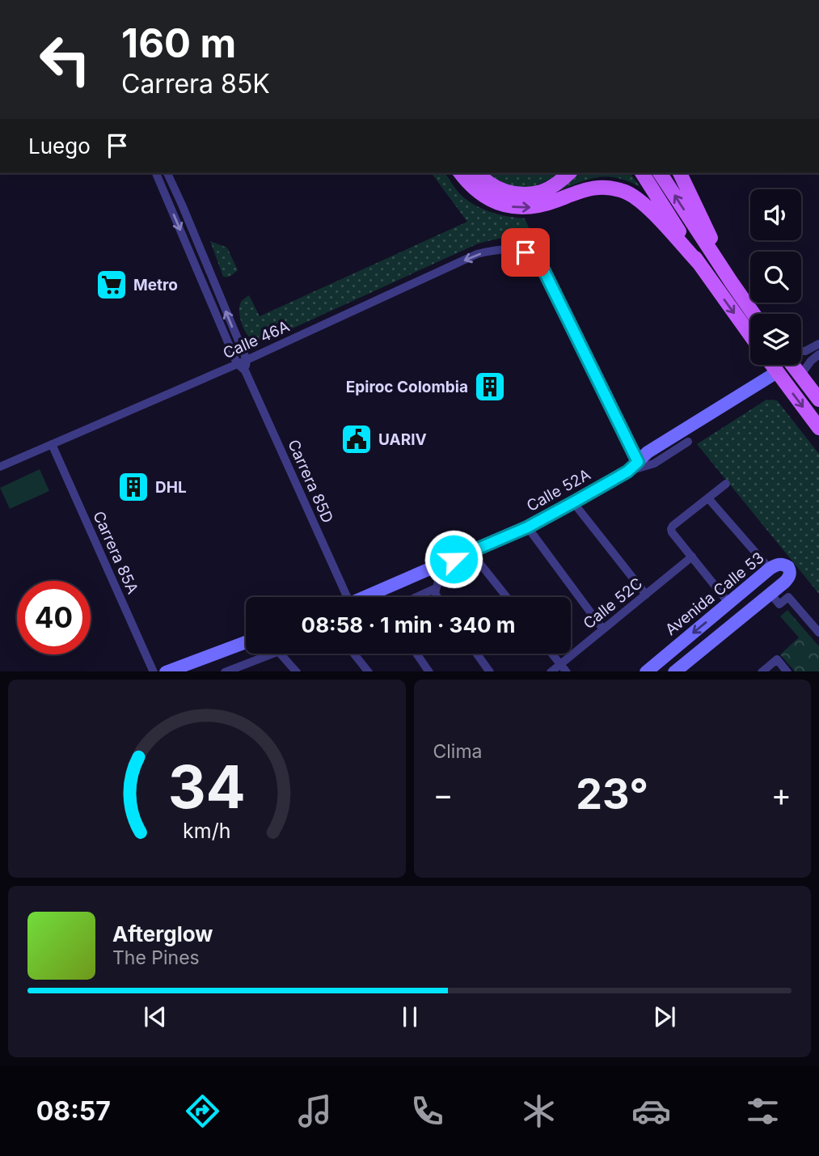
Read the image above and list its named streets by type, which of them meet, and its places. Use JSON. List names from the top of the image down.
{
  "streets": {
    "street": [
      "Calle 46A",
      "Carrera 85D",
      "Calle 52A",
      "Carrera 85A",
      "Avenida Calle 53",
      "Calle 52C"
    ]
  },
  "crossings": [
    ["Calle 46A", "Carrera 85D"],
    ["Calle 46A", "Calle 52A"],
    ["Calle 46A", "Carrera 85A"]
  ],
  "places": {
    "supermarket": ["Metro"],
    "building": ["Epiroc Colombia", "DHL"],
    "public building": ["UARIV"]
  },
  "page": {
    "turn": ["160 m", "Carrera 85K"],
    "then": "Luego",
    "limit": "40",
    "trip": "08:58 · 1 min · 340 m",
    "tile": "Clima",
    "heat": ["−", "23°", "+"],
    "song": ["Afterglow", "The Pines"],
    "tabs": "08:57",
    "gauge": ["34", "km/h"]
  }
}
